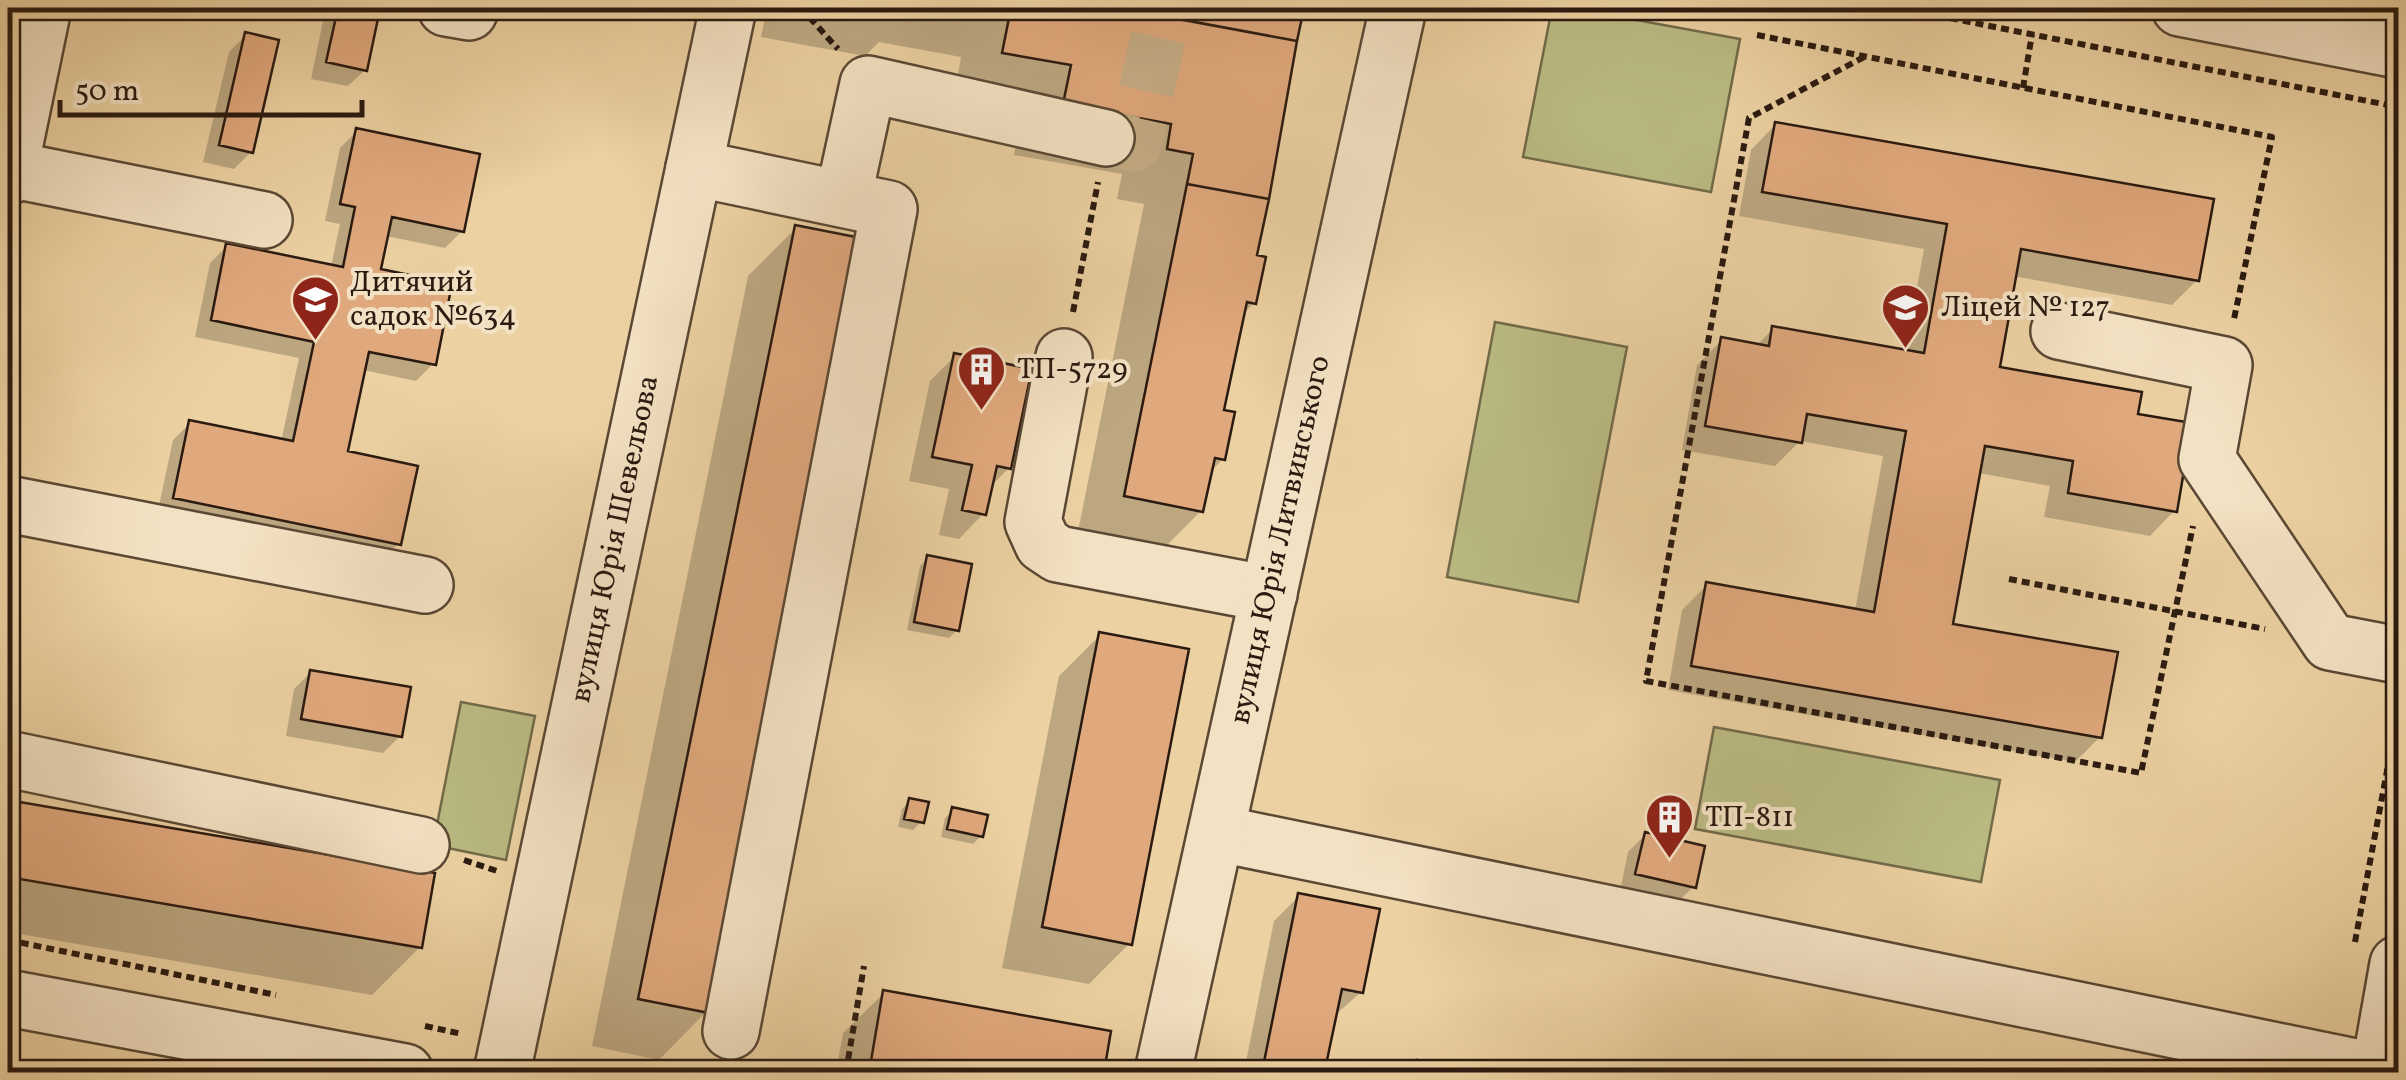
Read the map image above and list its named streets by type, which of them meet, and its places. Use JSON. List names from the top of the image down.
{
  "streets": {
    "street": ["вулиця Юрія Шевельова", "вулиця Юрія Литвинського"]
  },
  "places": {
    "school or university": ["Дитячий садок №634", "Ліцей № 127"],
    "building": ["ТП-5729", "ТП-811"]
  },
  "scale_bar": "50 m"
}
